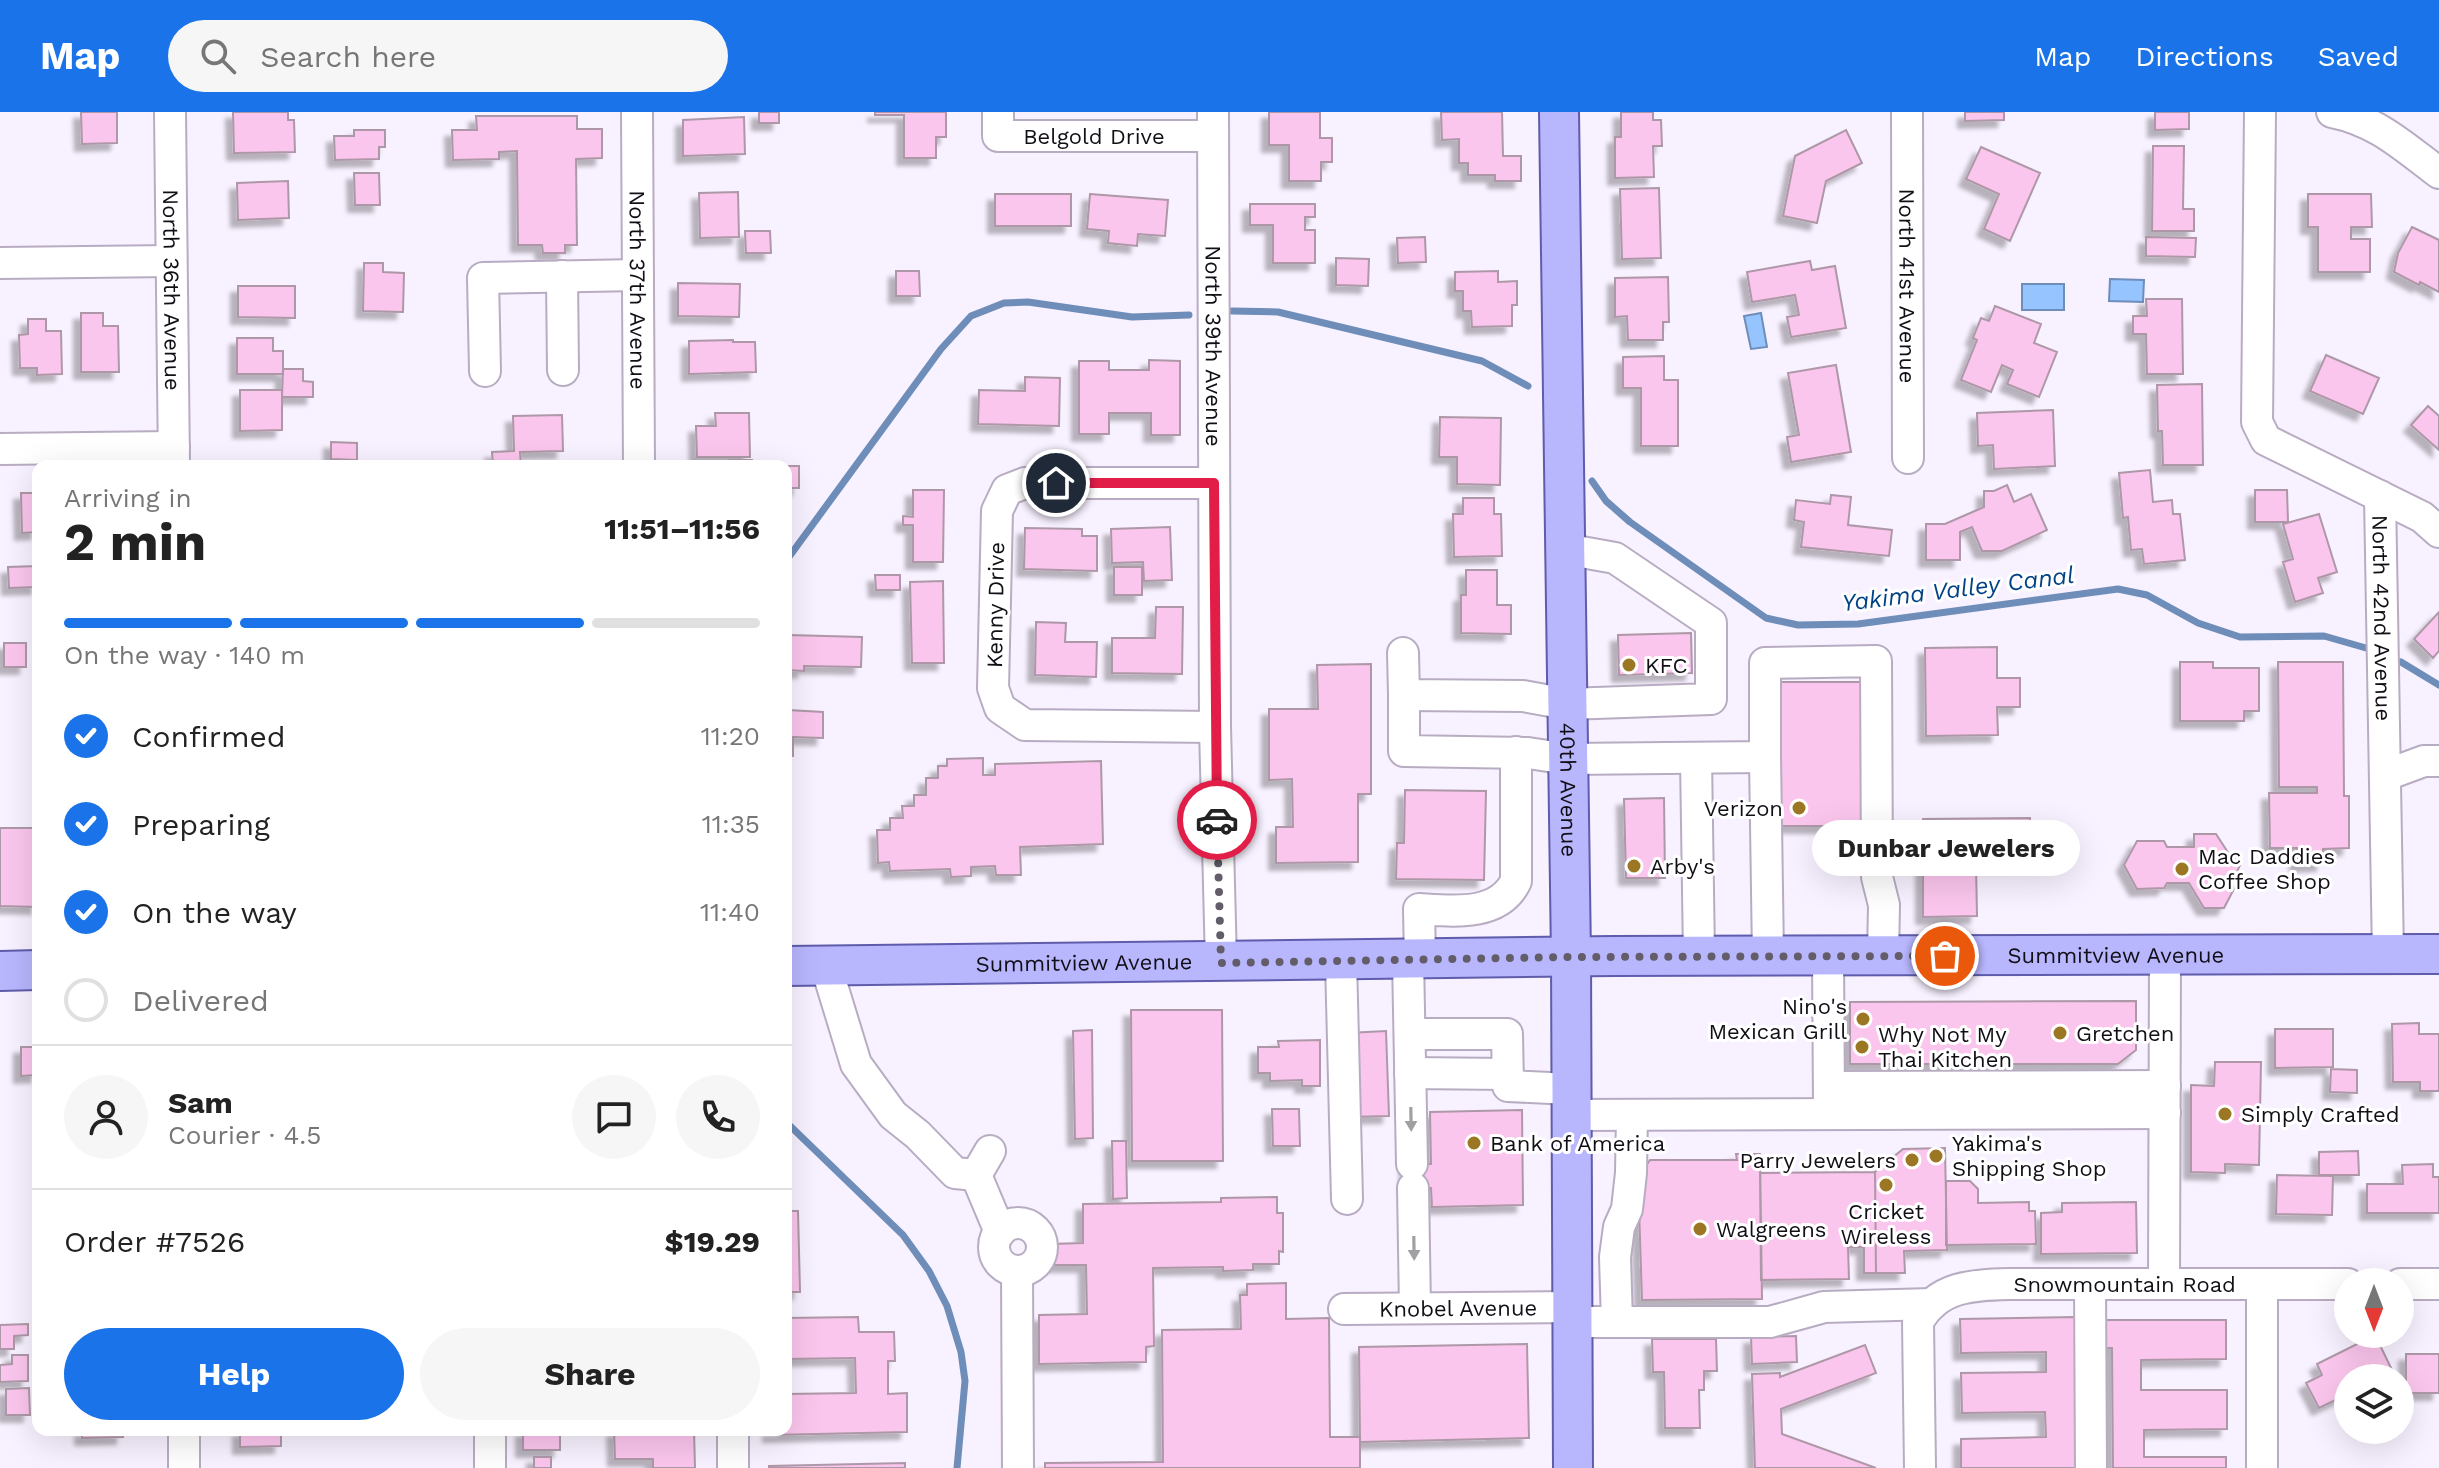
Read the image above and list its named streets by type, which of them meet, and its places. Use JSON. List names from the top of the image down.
{
  "streets": {
    "main road": ["40th Avenue", "Summitview Avenue"],
    "street": [
      "Belgold Drive",
      "North 41st Avenue",
      "North 36th Avenue",
      "North 37th Avenue",
      "North 39th Avenue",
      "Kenny Drive",
      "North 42nd Avenue",
      "Snowmountain Road",
      "Knobel Avenue"
    ]
  },
  "crossings": [
    ["Belgold Drive", "North 39th Avenue"],
    ["North 39th Avenue", "Kenny Drive"],
    ["North 39th Avenue", "Summitview Avenue"],
    ["North 42nd Avenue", "Summitview Avenue"],
    ["40th Avenue", "Summitview Avenue"],
    ["40th Avenue", "Knobel Avenue"],
    ["Snowmountain Road", "Knobel Avenue"]
  ],
  "water": ["Yakima Valley Canal"],
  "places": [
    "KFC",
    "Verizon",
    "Arby's",
    "Mac Daddies Coffee Shop",
    "Dunbar Jewelers",
    "Nino's Mexican Grill",
    "Gretchen",
    "Why Not My Thai Kitchen",
    "Simply Crafted",
    "Bank of America",
    "Yakima's Shipping Shop",
    "Parry Jewelers",
    "Cricket Wireless",
    "Walgreens"
  ],
  "north": "bottom",
  "page": {
    "header": "Map",
    "search": "Search here",
    "nav": ["Map", "Directions", "Saved"],
    "heading": ["2 min", "Arriving in", "11:51–11:56"],
    "panel": [
      "Sam",
      "Courier · 4.5",
      "Order #7526",
      "$19.29"
    ],
    "bar": "On the way · 140 m",
    "list": [
      ["Confirmed", "11:20"],
      ["Preparing", "11:35"],
      ["On the way", "11:40"],
      "Delivered"
    ],
    "bubble": "Dunbar Jewelers",
    "buttons": ["Help", "Share"]
  }
}
